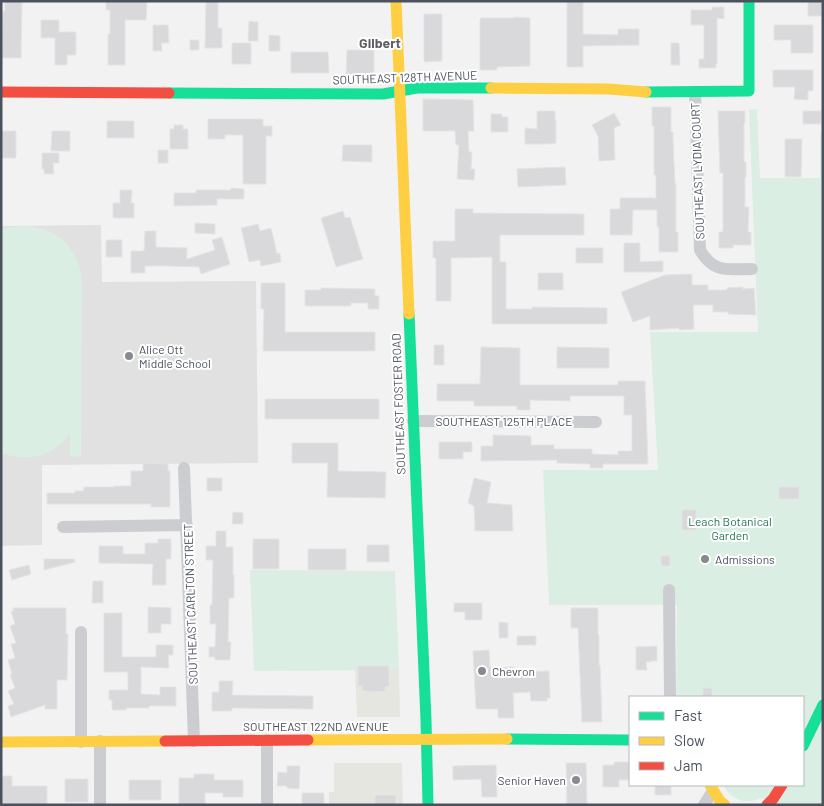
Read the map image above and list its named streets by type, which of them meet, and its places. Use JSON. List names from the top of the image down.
{
  "streets": {
    "main road": ["SOUTHEAST 128TH AVENUE", "SOUTHEAST FOSTER ROAD", "SOUTHEAST 122ND AVENUE"],
    "street": ["SOUTHEAST LYDIA COURT", "SOUTHEAST 125TH PLACE", "SOUTHEAST CARLTON STREET"]
  },
  "crossings": [
    ["SOUTHEAST 128TH AVENUE", "SOUTHEAST LYDIA COURT"],
    ["SOUTHEAST 128TH AVENUE", "SOUTHEAST FOSTER ROAD"],
    ["SOUTHEAST FOSTER ROAD", "SOUTHEAST 125TH PLACE"],
    ["SOUTHEAST FOSTER ROAD", "SOUTHEAST 122ND AVENUE"],
    ["SOUTHEAST CARLTON STREET", "SOUTHEAST 122ND AVENUE"]
  ],
  "districts": ["Gilbert"],
  "parks": ["Leach Botanical Garden"],
  "places": [
    "Alice Ott Middle School",
    "Admissions",
    "Chevron",
    "Senior Haven"
  ],
  "legend": ["Fast", "Slow", "Jam"]
}
